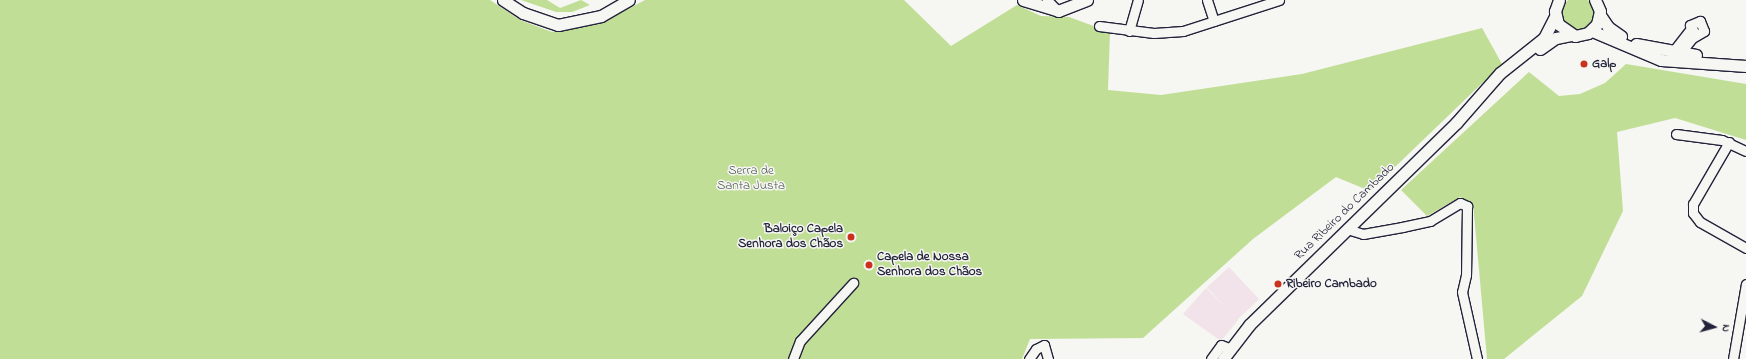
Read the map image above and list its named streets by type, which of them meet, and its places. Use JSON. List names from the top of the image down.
{
  "streets": {
    "main road": ["Rua Ribeiro do Cambado"]
  },
  "parks": ["Serra de Santa Justa"],
  "places": [
    "Galp",
    "Baloiço Capela Senhora dos Chãos",
    "Capela de Nossa Senhora dos Chãos",
    "Ribeiro Cambado"
  ],
  "north": "right"
}
